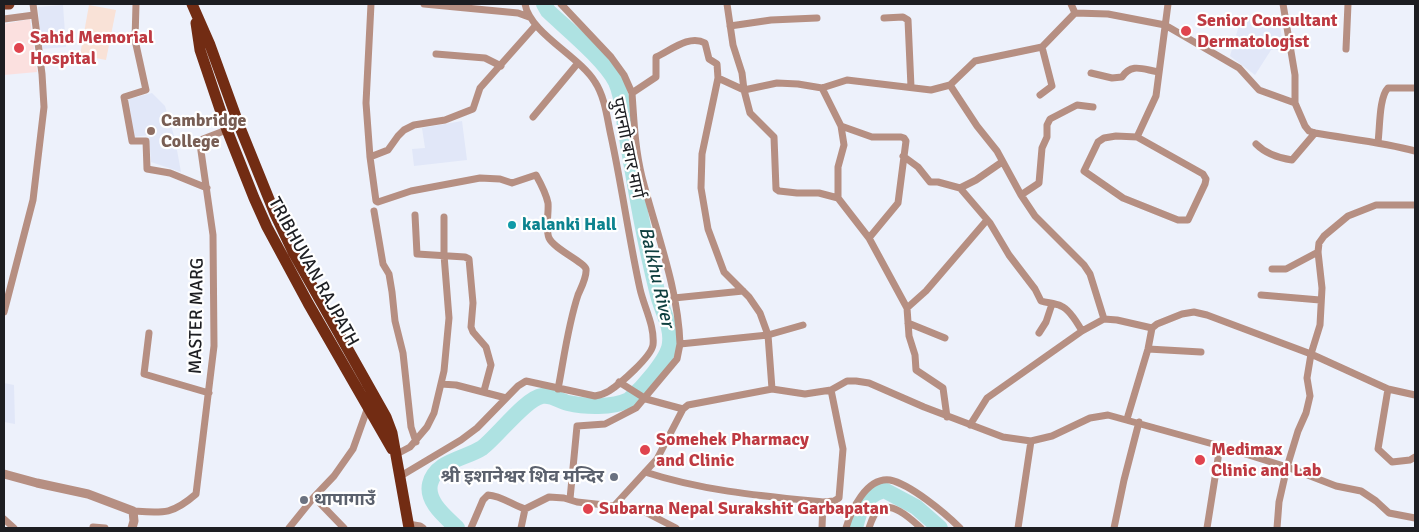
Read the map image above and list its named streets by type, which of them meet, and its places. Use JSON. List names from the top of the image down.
{
  "streets": {
    "highway": ["TRIBHUVAN RAJPATH"],
    "street": ["पुरानाो बगर मार्ग", "MASTER MARG"]
  },
  "crossings": [
    ["पुरानाो बगर मार्ग", "TRIBHUVAN RAJPATH"],
    ["TRIBHUVAN RAJPATH", "MASTER MARG"]
  ],
  "water": ["Balkhu River"],
  "places": [
    "Senior Consultant Dermatologist",
    "Sahid Memorial Hospital",
    "Cambridge College",
    "kalanki Hall",
    "Somehek Pharmacy and Clinic",
    "Medimax Clinic and Lab",
    "श्री इशानेश्वर शिव मन्दिर",
    "थापागाउँ",
    "Subarna Nepal Surakshit Garbapatan"
  ]
}
